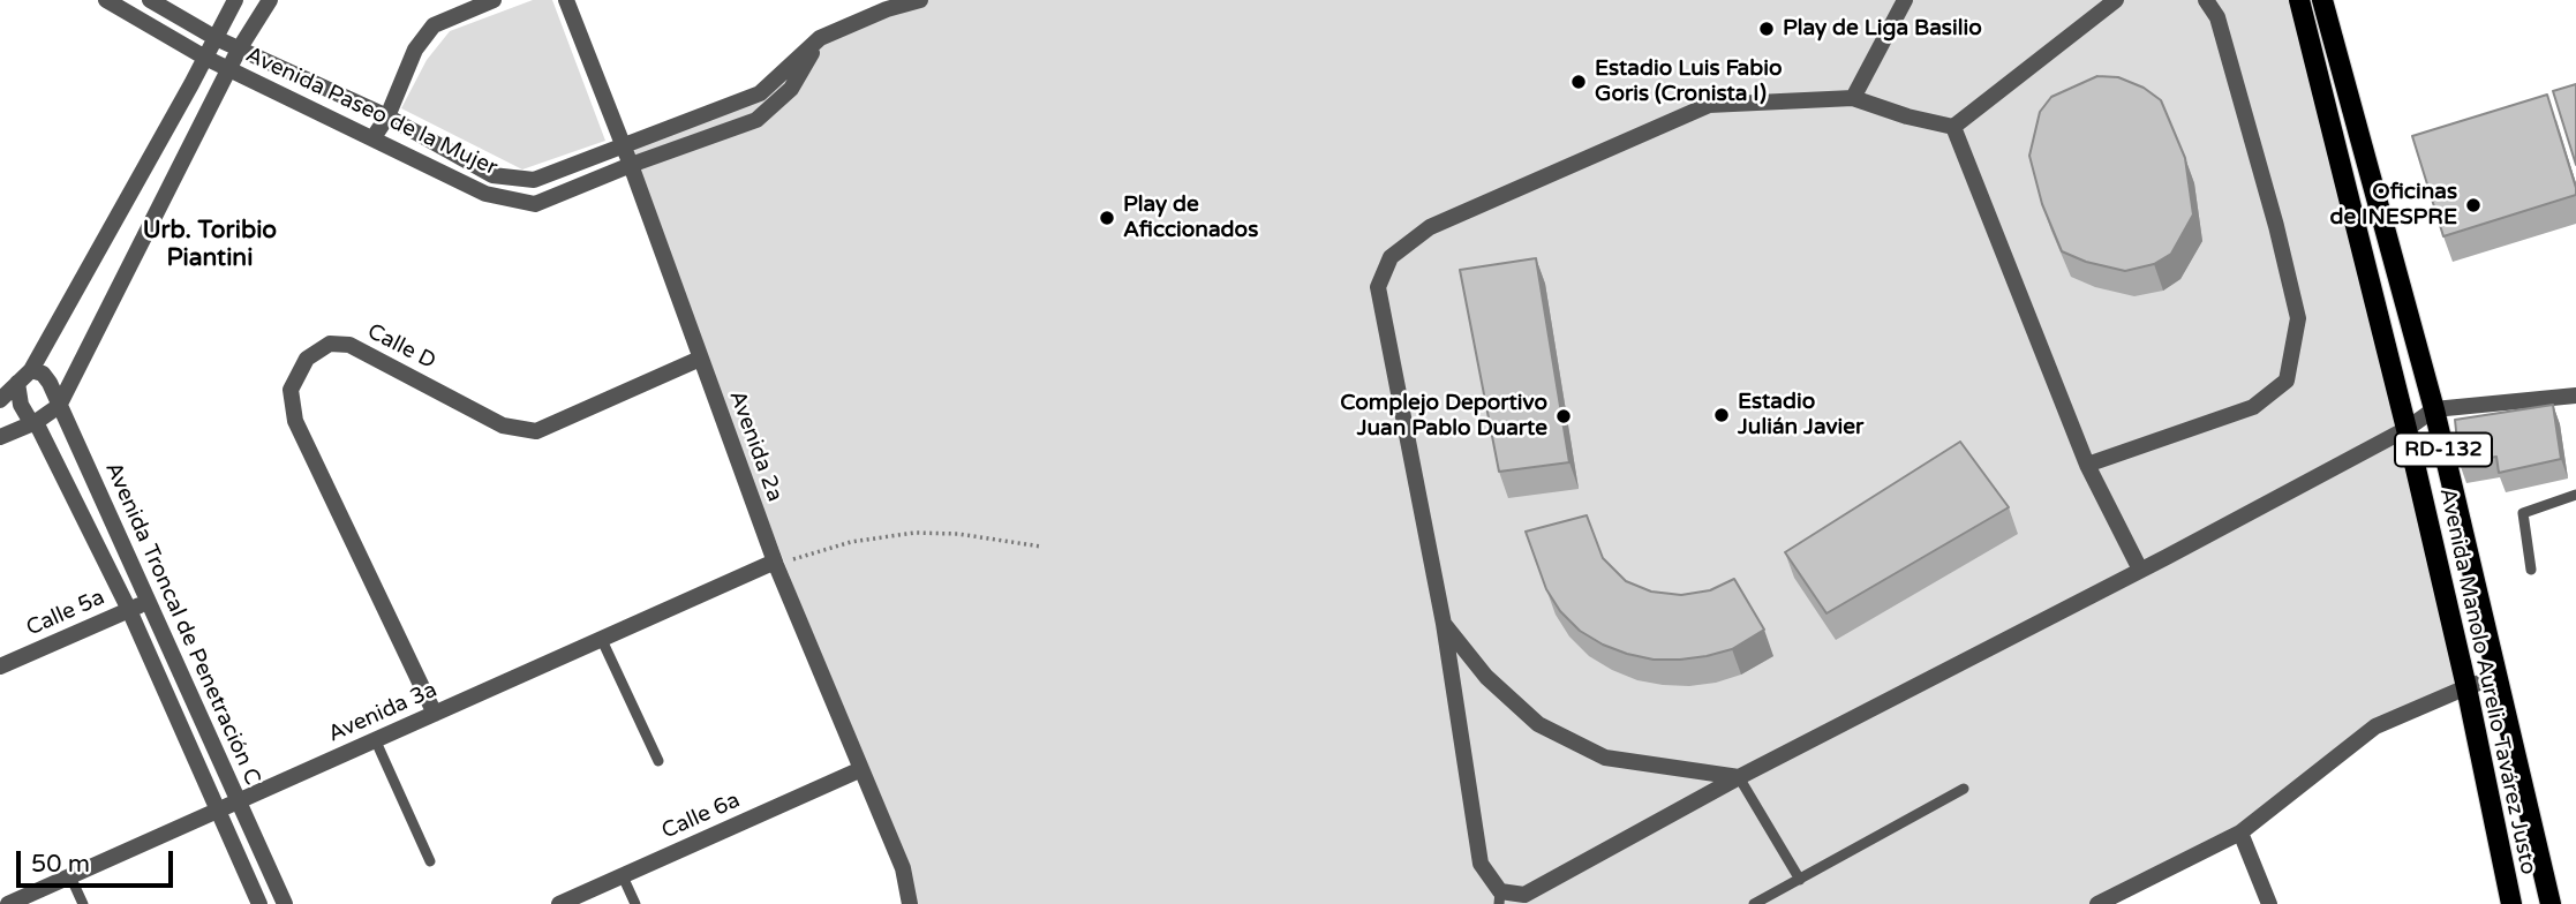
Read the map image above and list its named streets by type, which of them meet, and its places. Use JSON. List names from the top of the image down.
{
  "streets": {
    "main road": ["RD-132", "Avenida Manolo Aurelio Tavárez Justo"],
    "street": [
      "Avenida Paseo de la Mujer",
      "Calle D",
      "Avenida 2a",
      "Calle 5a",
      "Avenida Troncal de Penetración C",
      "Avenida 3a",
      "Calle 6a"
    ]
  },
  "crossings": [
    ["Avenida Paseo de la Mujer", "Avenida 2a"],
    ["Calle D", "Avenida 2a"],
    ["Calle D", "Avenida 3a"],
    ["Avenida 2a", "Avenida 3a"],
    ["Avenida 2a", "Calle 6a"],
    ["Calle 5a", "Avenida Troncal de Penetración C"],
    ["Avenida Troncal de Penetración C", "Avenida 3a"]
  ],
  "districts": ["Urb. Toribio Piantini"],
  "places": [
    "Play de Liga Basilio",
    "Estadio Luis Fabio Goris (Cronista I)",
    "Oficinas de INESPRE",
    "Play de Aficcionados",
    "Estadio Julián Javier",
    "Complejo Deportivo Juan Pablo Duarte"
  ],
  "scale_bar": "50 m"
}
